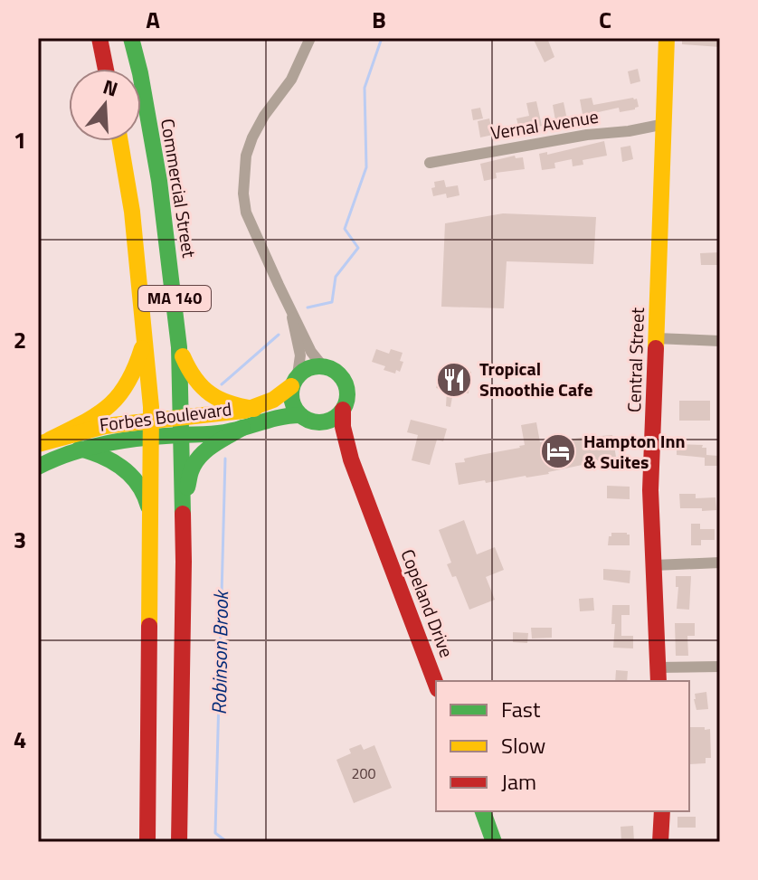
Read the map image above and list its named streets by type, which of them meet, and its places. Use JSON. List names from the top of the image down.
{
  "streets": {
    "main road": [
      "Commercial Street",
      "MA 140",
      "Central Street",
      "Forbes Boulevard",
      "Copeland Drive"
    ],
    "street": ["Vernal Avenue"]
  },
  "crossings": [
    ["Vernal Avenue", "Central Street"],
    ["Commercial Street", "Forbes Boulevard"],
    ["MA 140", "Forbes Boulevard"]
  ],
  "water": ["Robinson Brook"],
  "places": {
    "restaurant": ["Tropical Smoothie Cafe"],
    "hotel": ["Hampton Inn & Suites"]
  },
  "house_numbers": ["200"],
  "legend": ["Fast", "Slow", "Jam"],
  "north": "top",
  "grid": {
    "columns": ["A", "B", "C"],
    "rows": [
      "1",
      "2",
      "3",
      "4"
    ]
  }
}
